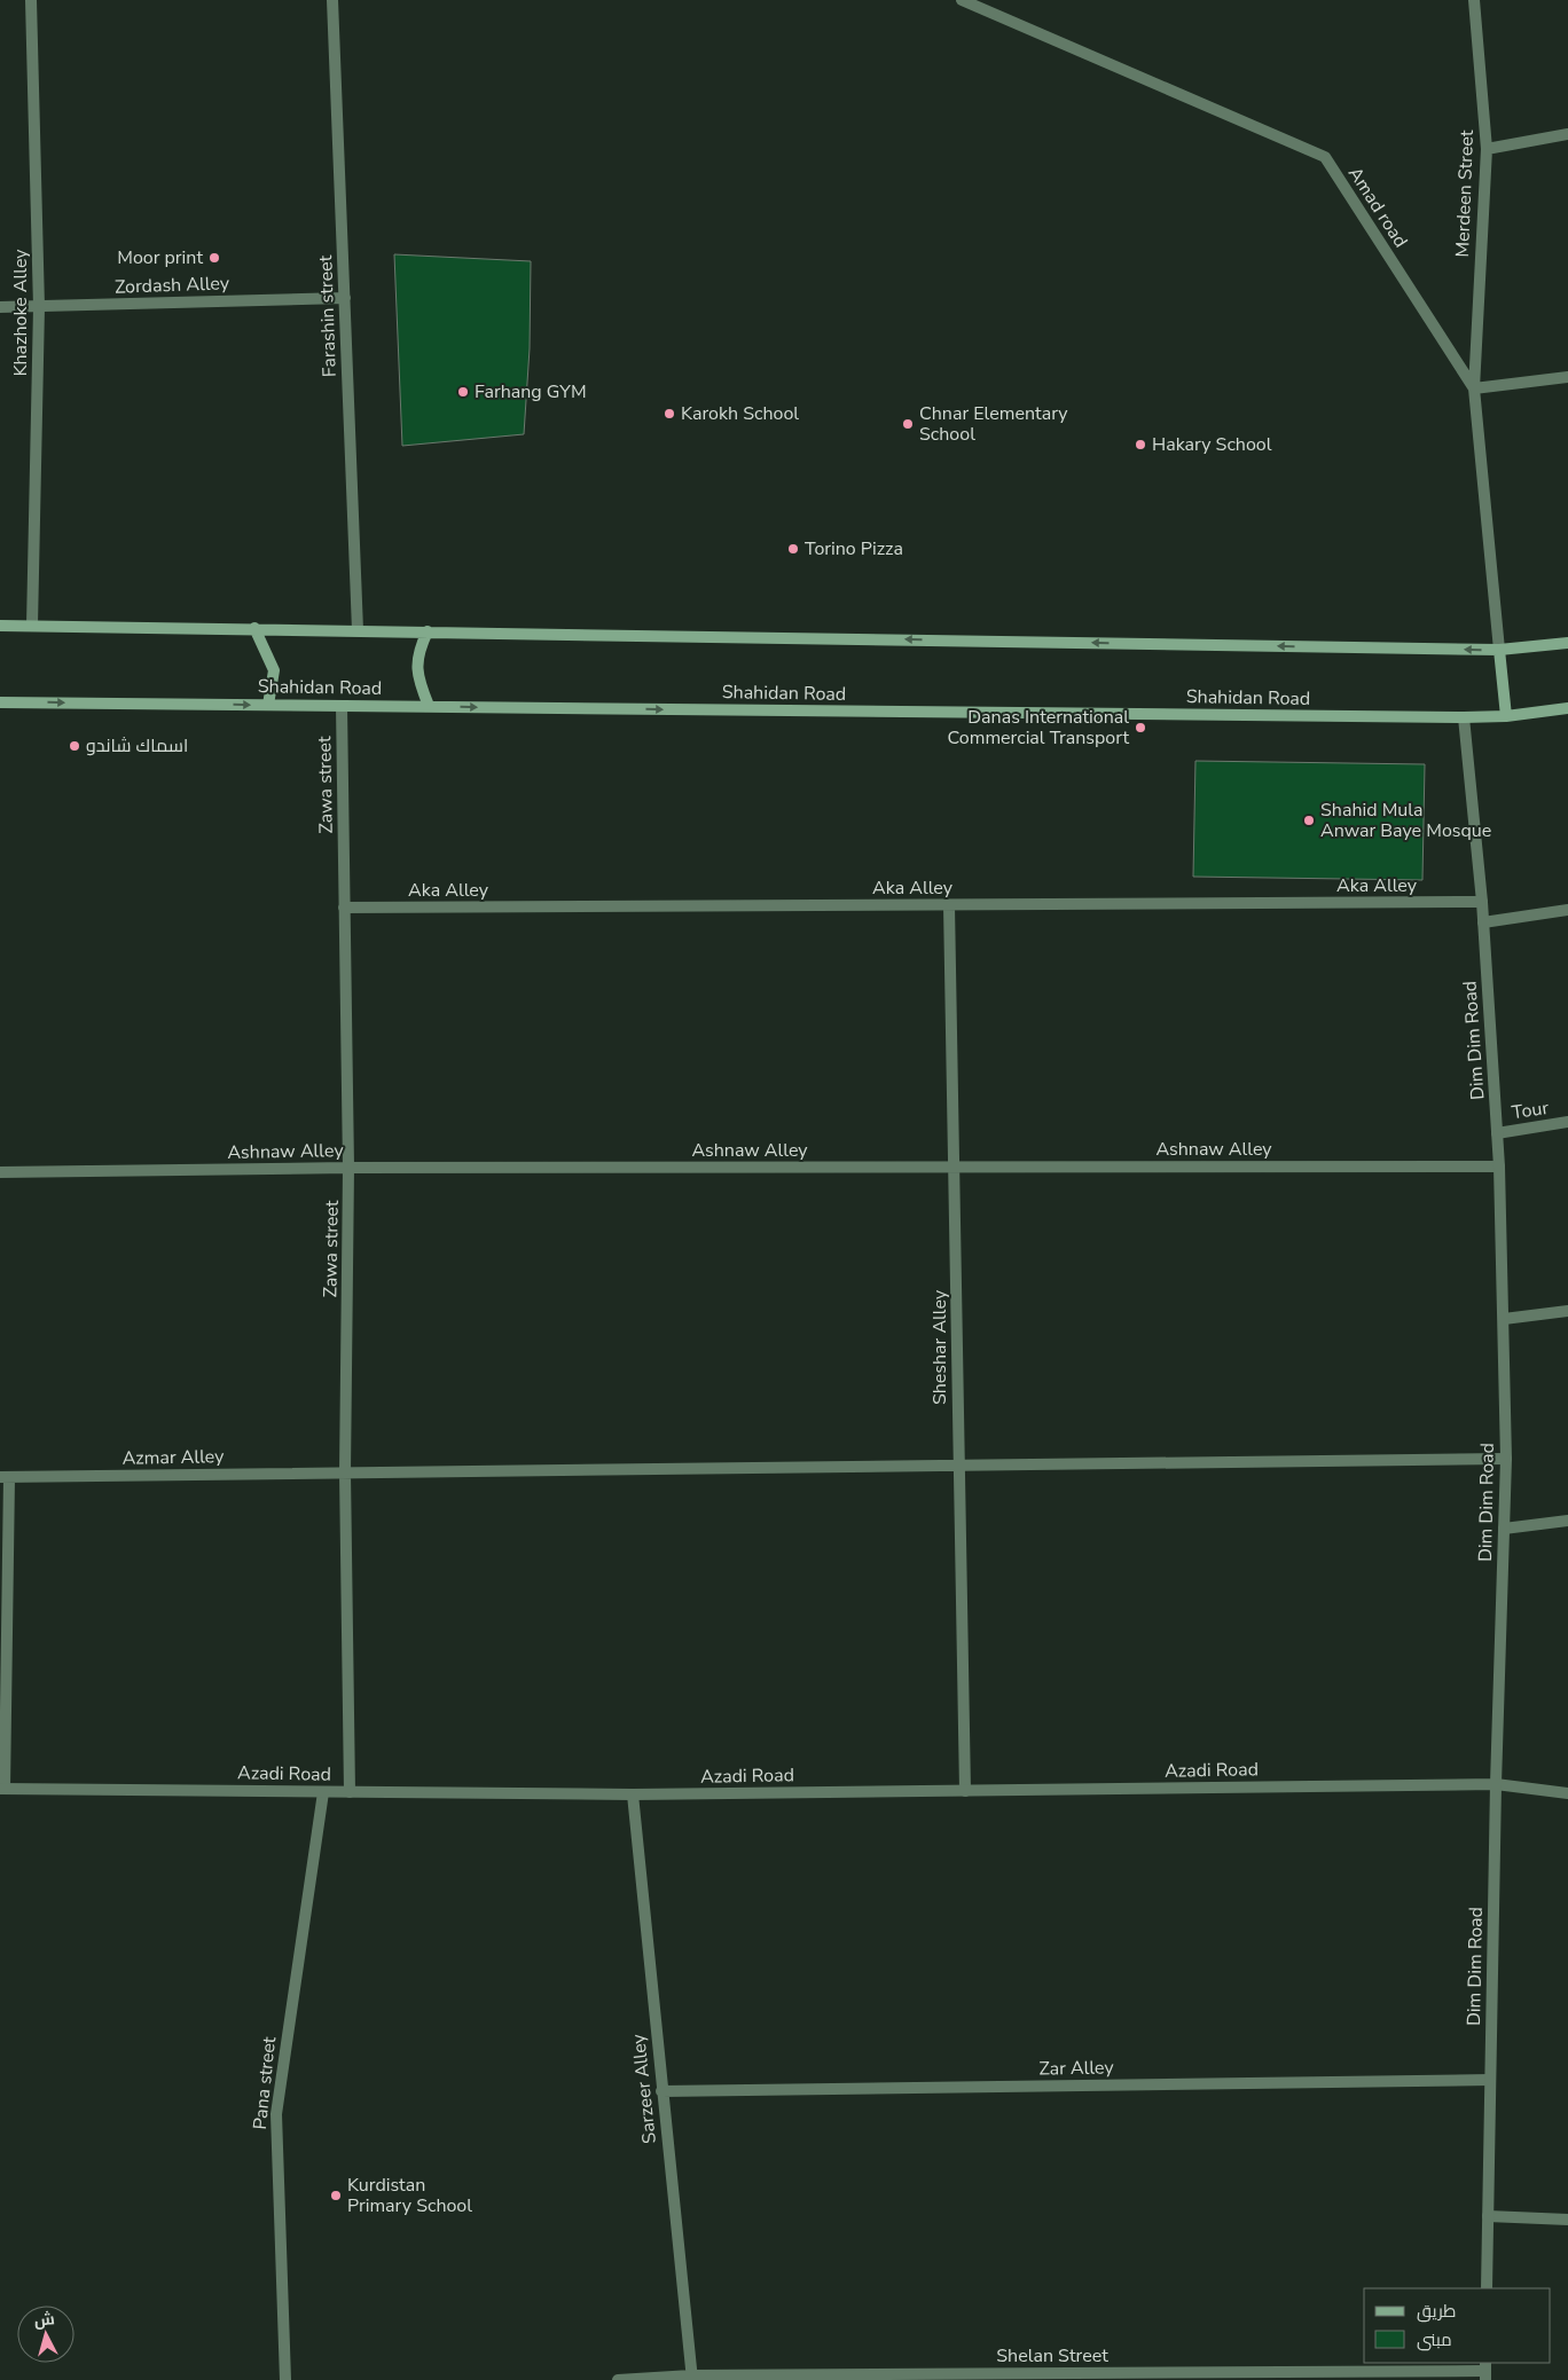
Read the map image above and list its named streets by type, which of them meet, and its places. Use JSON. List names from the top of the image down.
{
  "streets": {
    "main road": ["Shahidan Road"],
    "street": [
      "Merdeen Street",
      "Amad road",
      "Zordash Alley",
      "Khazhoke Alley",
      "Farashin street",
      "Zawa street",
      "Aka Alley",
      "Dim Dim Road",
      "Tour",
      "Ashnaw Alley",
      "Sheshar Alley",
      "Azmar Alley",
      "Azadi Road",
      "Zar Alley",
      "Pana street",
      "Sarzeer Alley",
      "Shelan Street"
    ]
  },
  "crossings": [
    ["Merdeen Street", "Amad road"],
    ["Zordash Alley", "Khazhoke Alley"],
    ["Zordash Alley", "Farashin street"],
    ["Shahidan Road", "Zawa street"],
    ["Shahidan Road", "Dim Dim Road"],
    ["Zawa street", "Aka Alley"],
    ["Zawa street", "Ashnaw Alley"],
    ["Zawa street", "Azmar Alley"],
    ["Zawa street", "Azadi Road"],
    ["Aka Alley", "Dim Dim Road"],
    ["Aka Alley", "Sheshar Alley"],
    ["Dim Dim Road", "Tour"],
    ["Dim Dim Road", "Ashnaw Alley"],
    ["Dim Dim Road", "Azmar Alley"],
    ["Dim Dim Road", "Azadi Road"],
    ["Dim Dim Road", "Zar Alley"],
    ["Ashnaw Alley", "Sheshar Alley"],
    ["Sheshar Alley", "Azmar Alley"],
    ["Sheshar Alley", "Azadi Road"],
    ["Azadi Road", "Pana street"],
    ["Azadi Road", "Sarzeer Alley"],
    ["Zar Alley", "Sarzeer Alley"],
    ["Sarzeer Alley", "Shelan Street"]
  ],
  "places": [
    "Moor print",
    "Farhang GYM",
    "Karokh School",
    "Chnar Elementary School",
    "Hakary School",
    "Torino Pizza",
    "Danas International Commercial Transport",
    "اسماك شاندو",
    "Shahid Mula Anwar Baye Mosque",
    "Kurdistan Primary School"
  ],
  "legend": ["طريق", "مبنى"],
  "north": "top"
}
